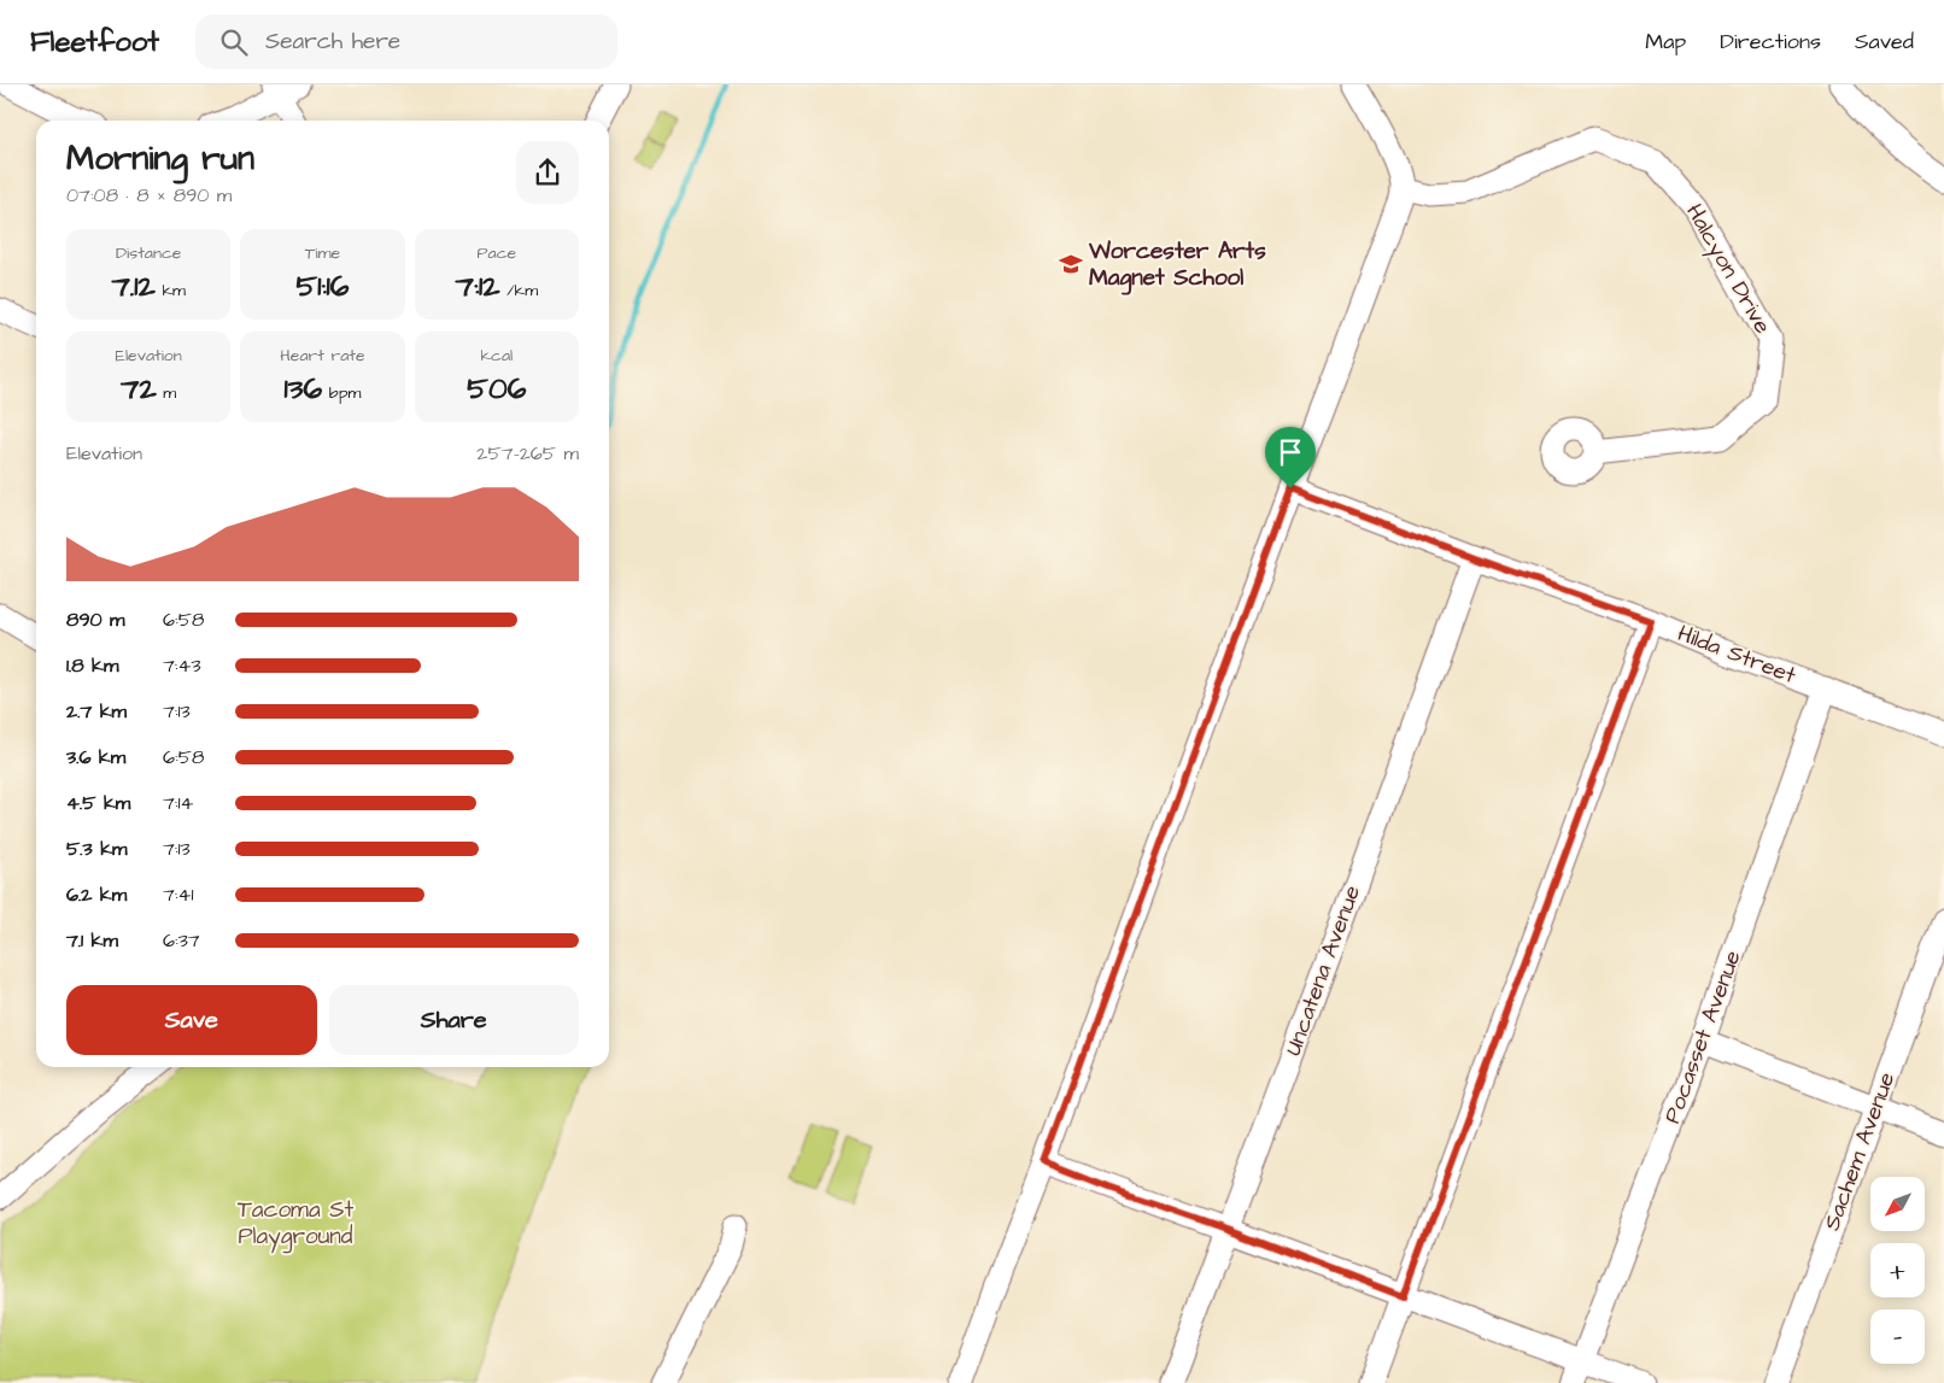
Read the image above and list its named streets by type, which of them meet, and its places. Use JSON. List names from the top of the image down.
{
  "streets": {
    "street": [
      "Halcyon Drive",
      "Hilda Street",
      "Uncatena Avenue",
      "Pocasset Avenue",
      "Sachem Avenue"
    ]
  },
  "crossings": [
    ["Hilda Street", "Uncatena Avenue"],
    ["Hilda Street", "Pocasset Avenue"]
  ],
  "parks": ["Tacoma St Playground"],
  "places": {
    "school or university": ["Worcester Arts Magnet School"]
  },
  "north": "bottom left",
  "page": {
    "header": "Fleetfoot",
    "search": "Search here",
    "nav": ["Map", "Directions", "Saved"],
    "heading": ["Morning run", "07:08 · 8 × 890 m"],
    "stats": [
      ["Distance", "7.12 km"],
      ["Time", "51:16"],
      ["Pace", "7:12 /km"],
      ["Elevation", "72 m"],
      ["Heart rate", "136 bpm"],
      ["kcal", "506"]
    ],
    "chart": ["Elevation", "257–265 m"],
    "list": [
      {
        "name": "890 m",
        "note": "6:58"
      },
      {
        "name": "1.8 km",
        "note": "7:43"
      },
      {
        "name": "2.7 km",
        "note": "7:13"
      },
      {
        "name": "3.6 km",
        "note": "6:58"
      },
      {
        "name": "4.5 km",
        "note": "7:14"
      },
      {
        "name": "5.3 km",
        "note": "7:13"
      },
      {
        "name": "6.2 km",
        "note": "7:41"
      },
      {
        "name": "7.1 km",
        "note": "6:37"
      }
    ],
    "buttons": ["Save", "Share"],
    "map_buttons": ["+", "−"]
  }
}
